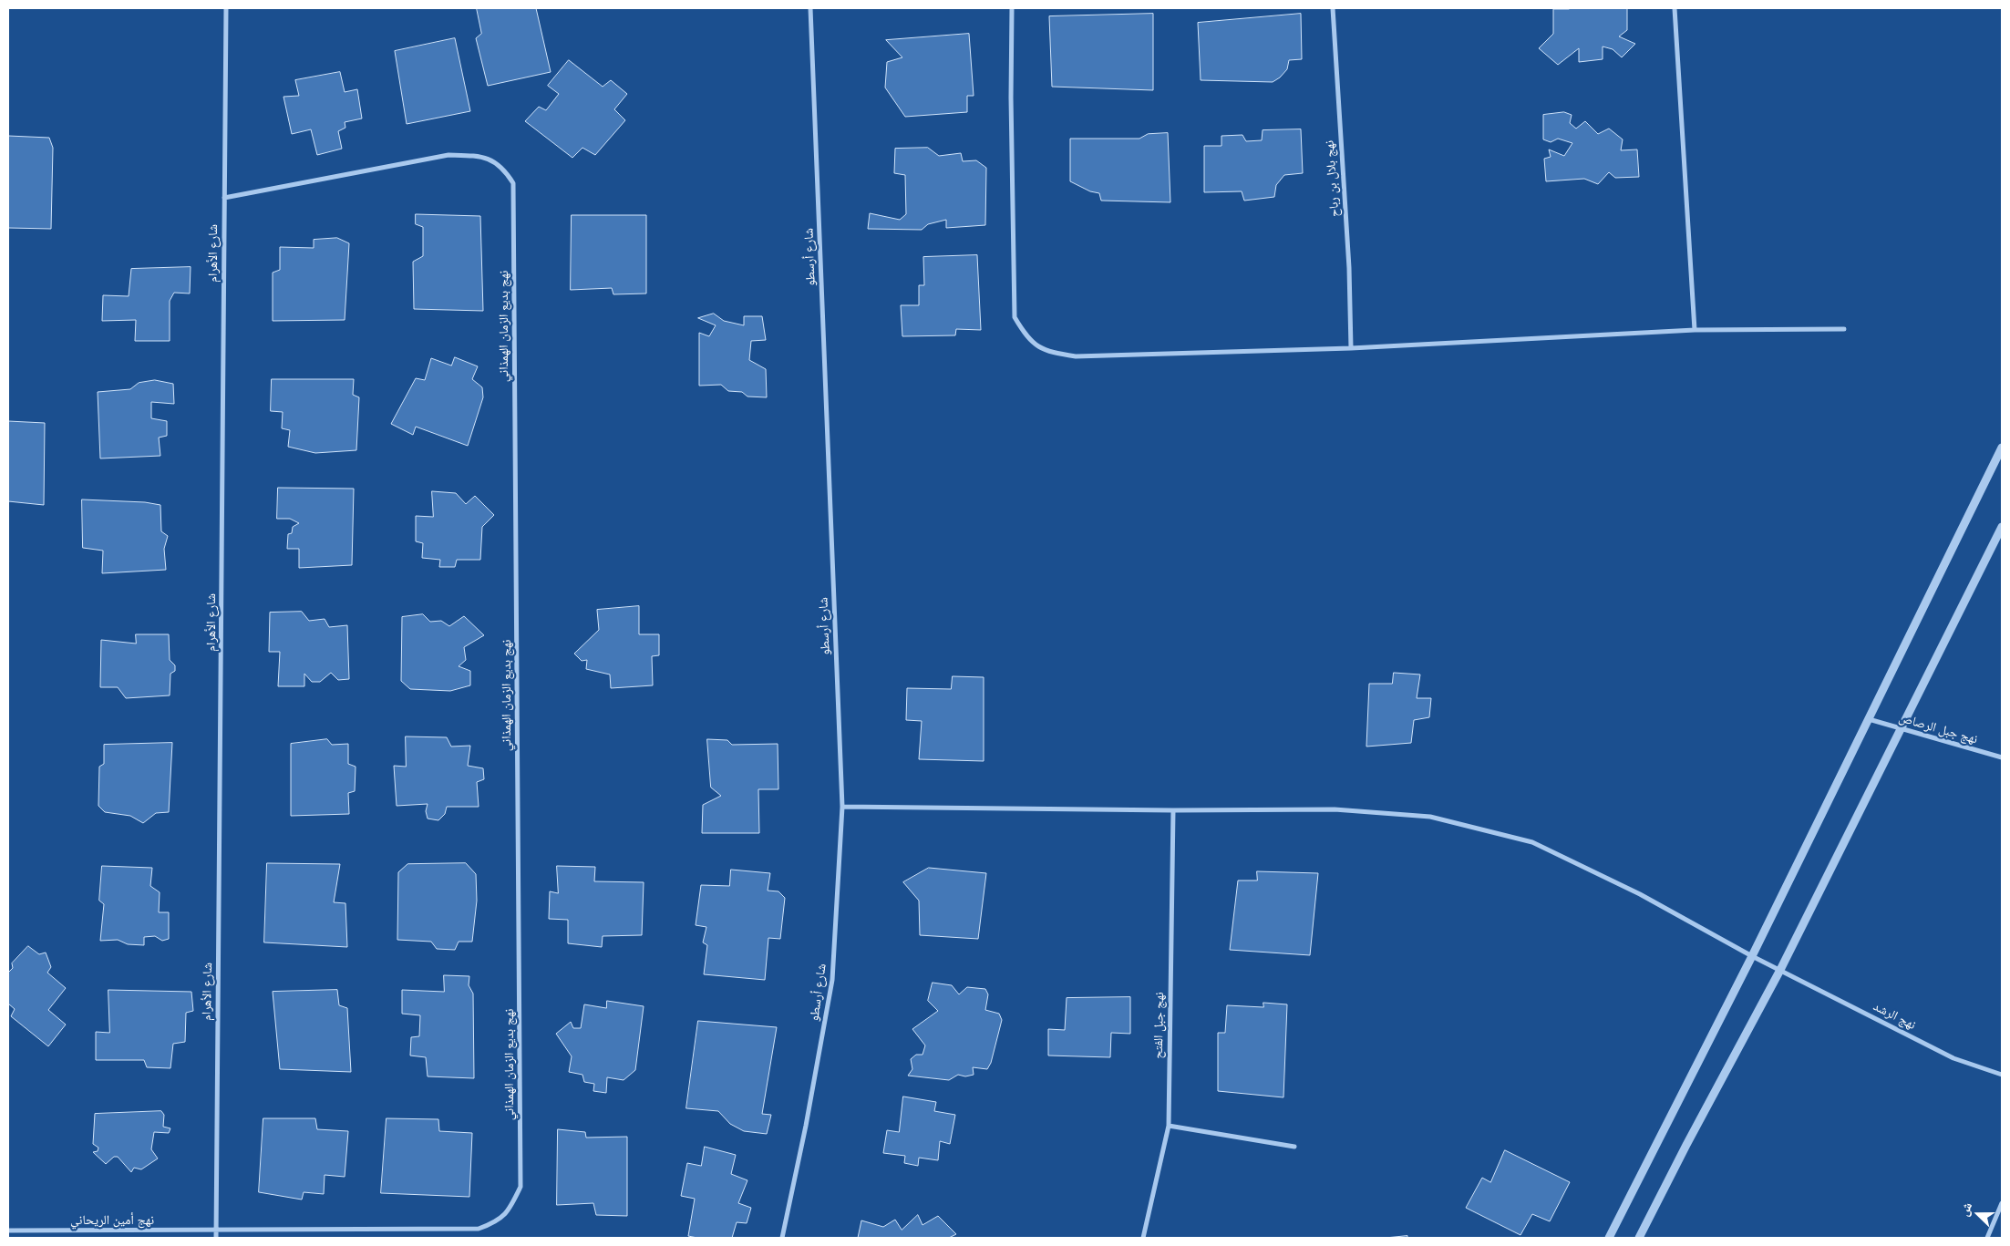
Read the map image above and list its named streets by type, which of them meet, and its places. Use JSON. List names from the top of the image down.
{
  "streets": {
    "street": [
      "نهج بلال بن رباح",
      "شارع الأهرام",
      "شارع أرسطو",
      "نهج بديع الزمان الهمذاني",
      "نهج جبل الرصاص",
      "نهج الرشد",
      "نهج جبل الفتح",
      "نهج أمين الريحاني"
    ]
  },
  "crossings": [
    ["شارع الأهرام", "نهج بديع الزمان الهمذاني"],
    ["شارع الأهرام", "نهج أمين الريحاني"],
    ["شارع أرسطو", "نهج الرشد"],
    ["نهج بديع الزمان الهمذاني", "نهج أمين الريحاني"],
    ["نهج الرشد", "نهج جبل الفتح"]
  ],
  "north": "left"
}
